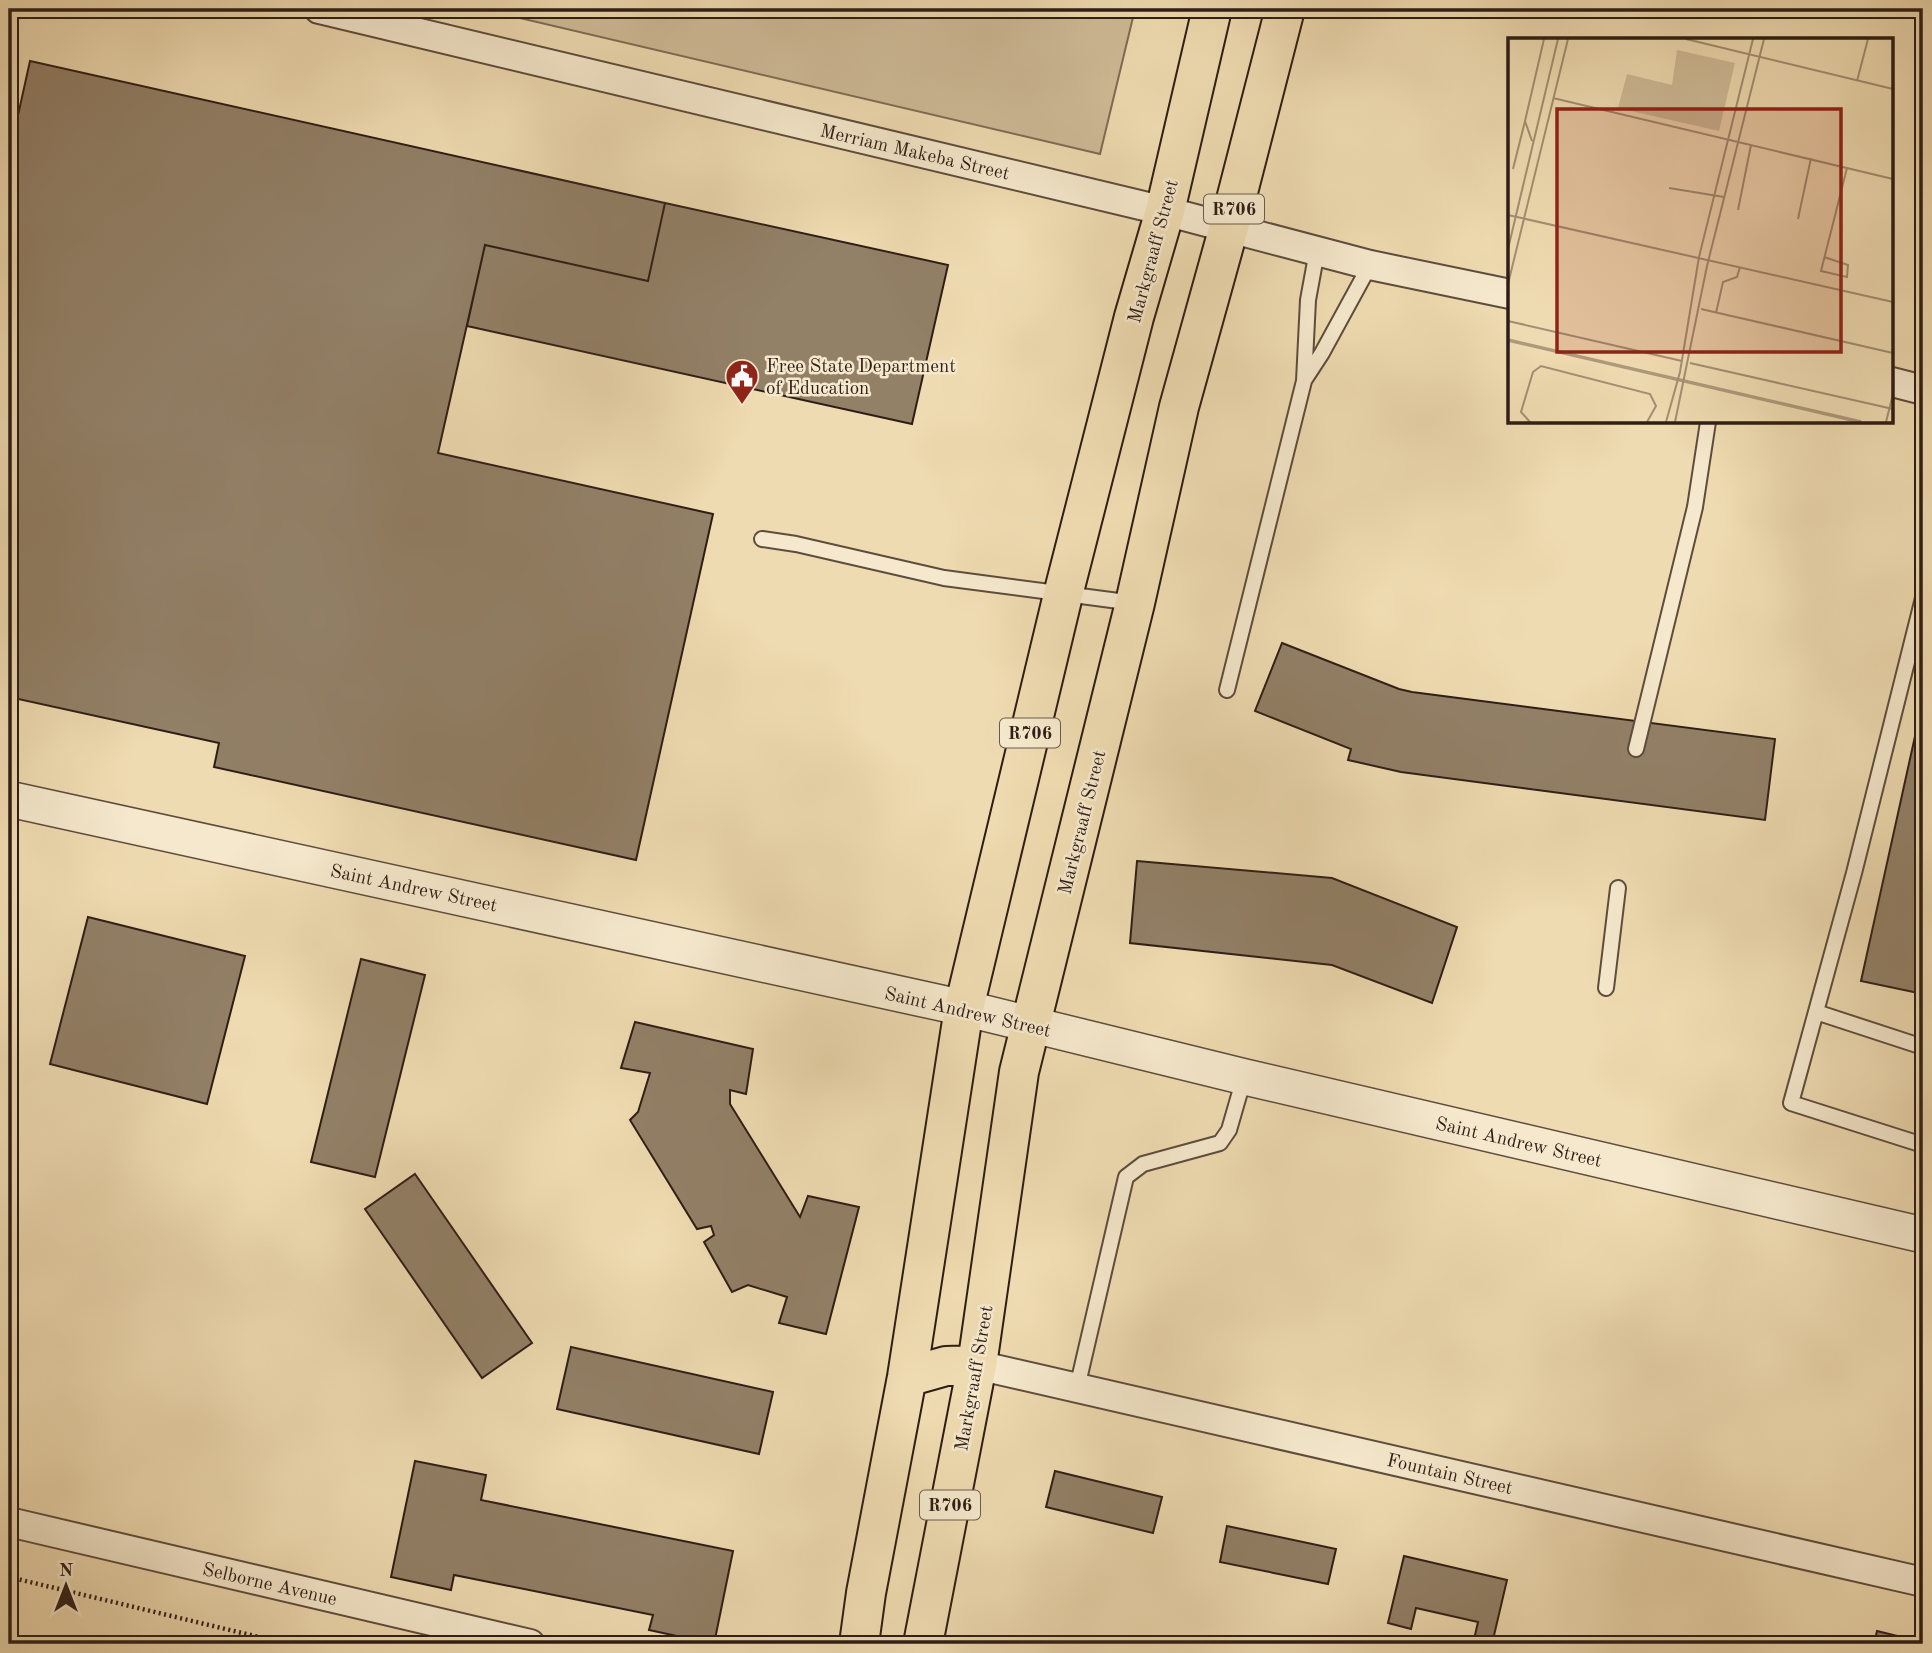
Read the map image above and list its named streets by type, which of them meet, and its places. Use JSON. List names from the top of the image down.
{
  "streets": {
    "main road": ["R706", "Markgraaff Street"],
    "street": [
      "Merriam Makeba Street",
      "Saint Andrew Street",
      "Fountain Street",
      "Selborne Avenue"
    ]
  },
  "crossings": [
    ["Merriam Makeba Street", "Markgraaff Street"],
    ["Markgraaff Street", "Saint Andrew Street"],
    ["Markgraaff Street", "Fountain Street"]
  ],
  "places": {
    "public building": ["Free State Department of Education"]
  },
  "north": "top"
}
